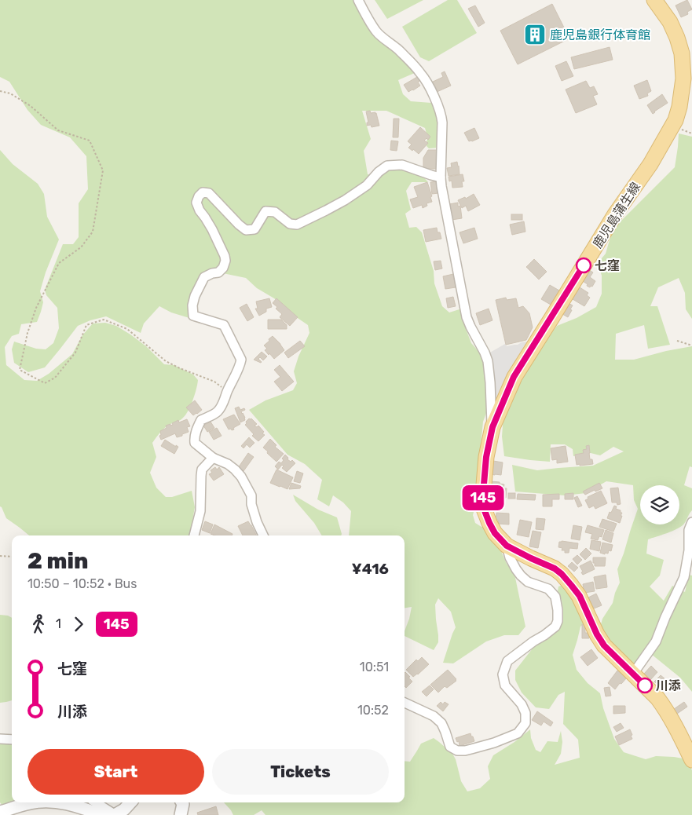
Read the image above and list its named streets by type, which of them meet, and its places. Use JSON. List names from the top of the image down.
{
  "streets": {
    "main road": ["鹿児島蒲生線"]
  },
  "places": {
    "building": ["鹿児島銀行体育館"],
    "other": ["七窪", "川添"]
  },
  "lines": ["bus line 145"],
  "page": {
    "on_map": "145",
    "heading": ["2 min", "10:50 – 10:52 · Bus", "¥416"],
    "legs": ["1", "145"],
    "list": [
      {
        "name": "七窪",
        "value": "10:51"
      },
      {
        "name": "川添",
        "value": "10:52"
      }
    ],
    "buttons": ["Start", "Tickets"]
  }
}
